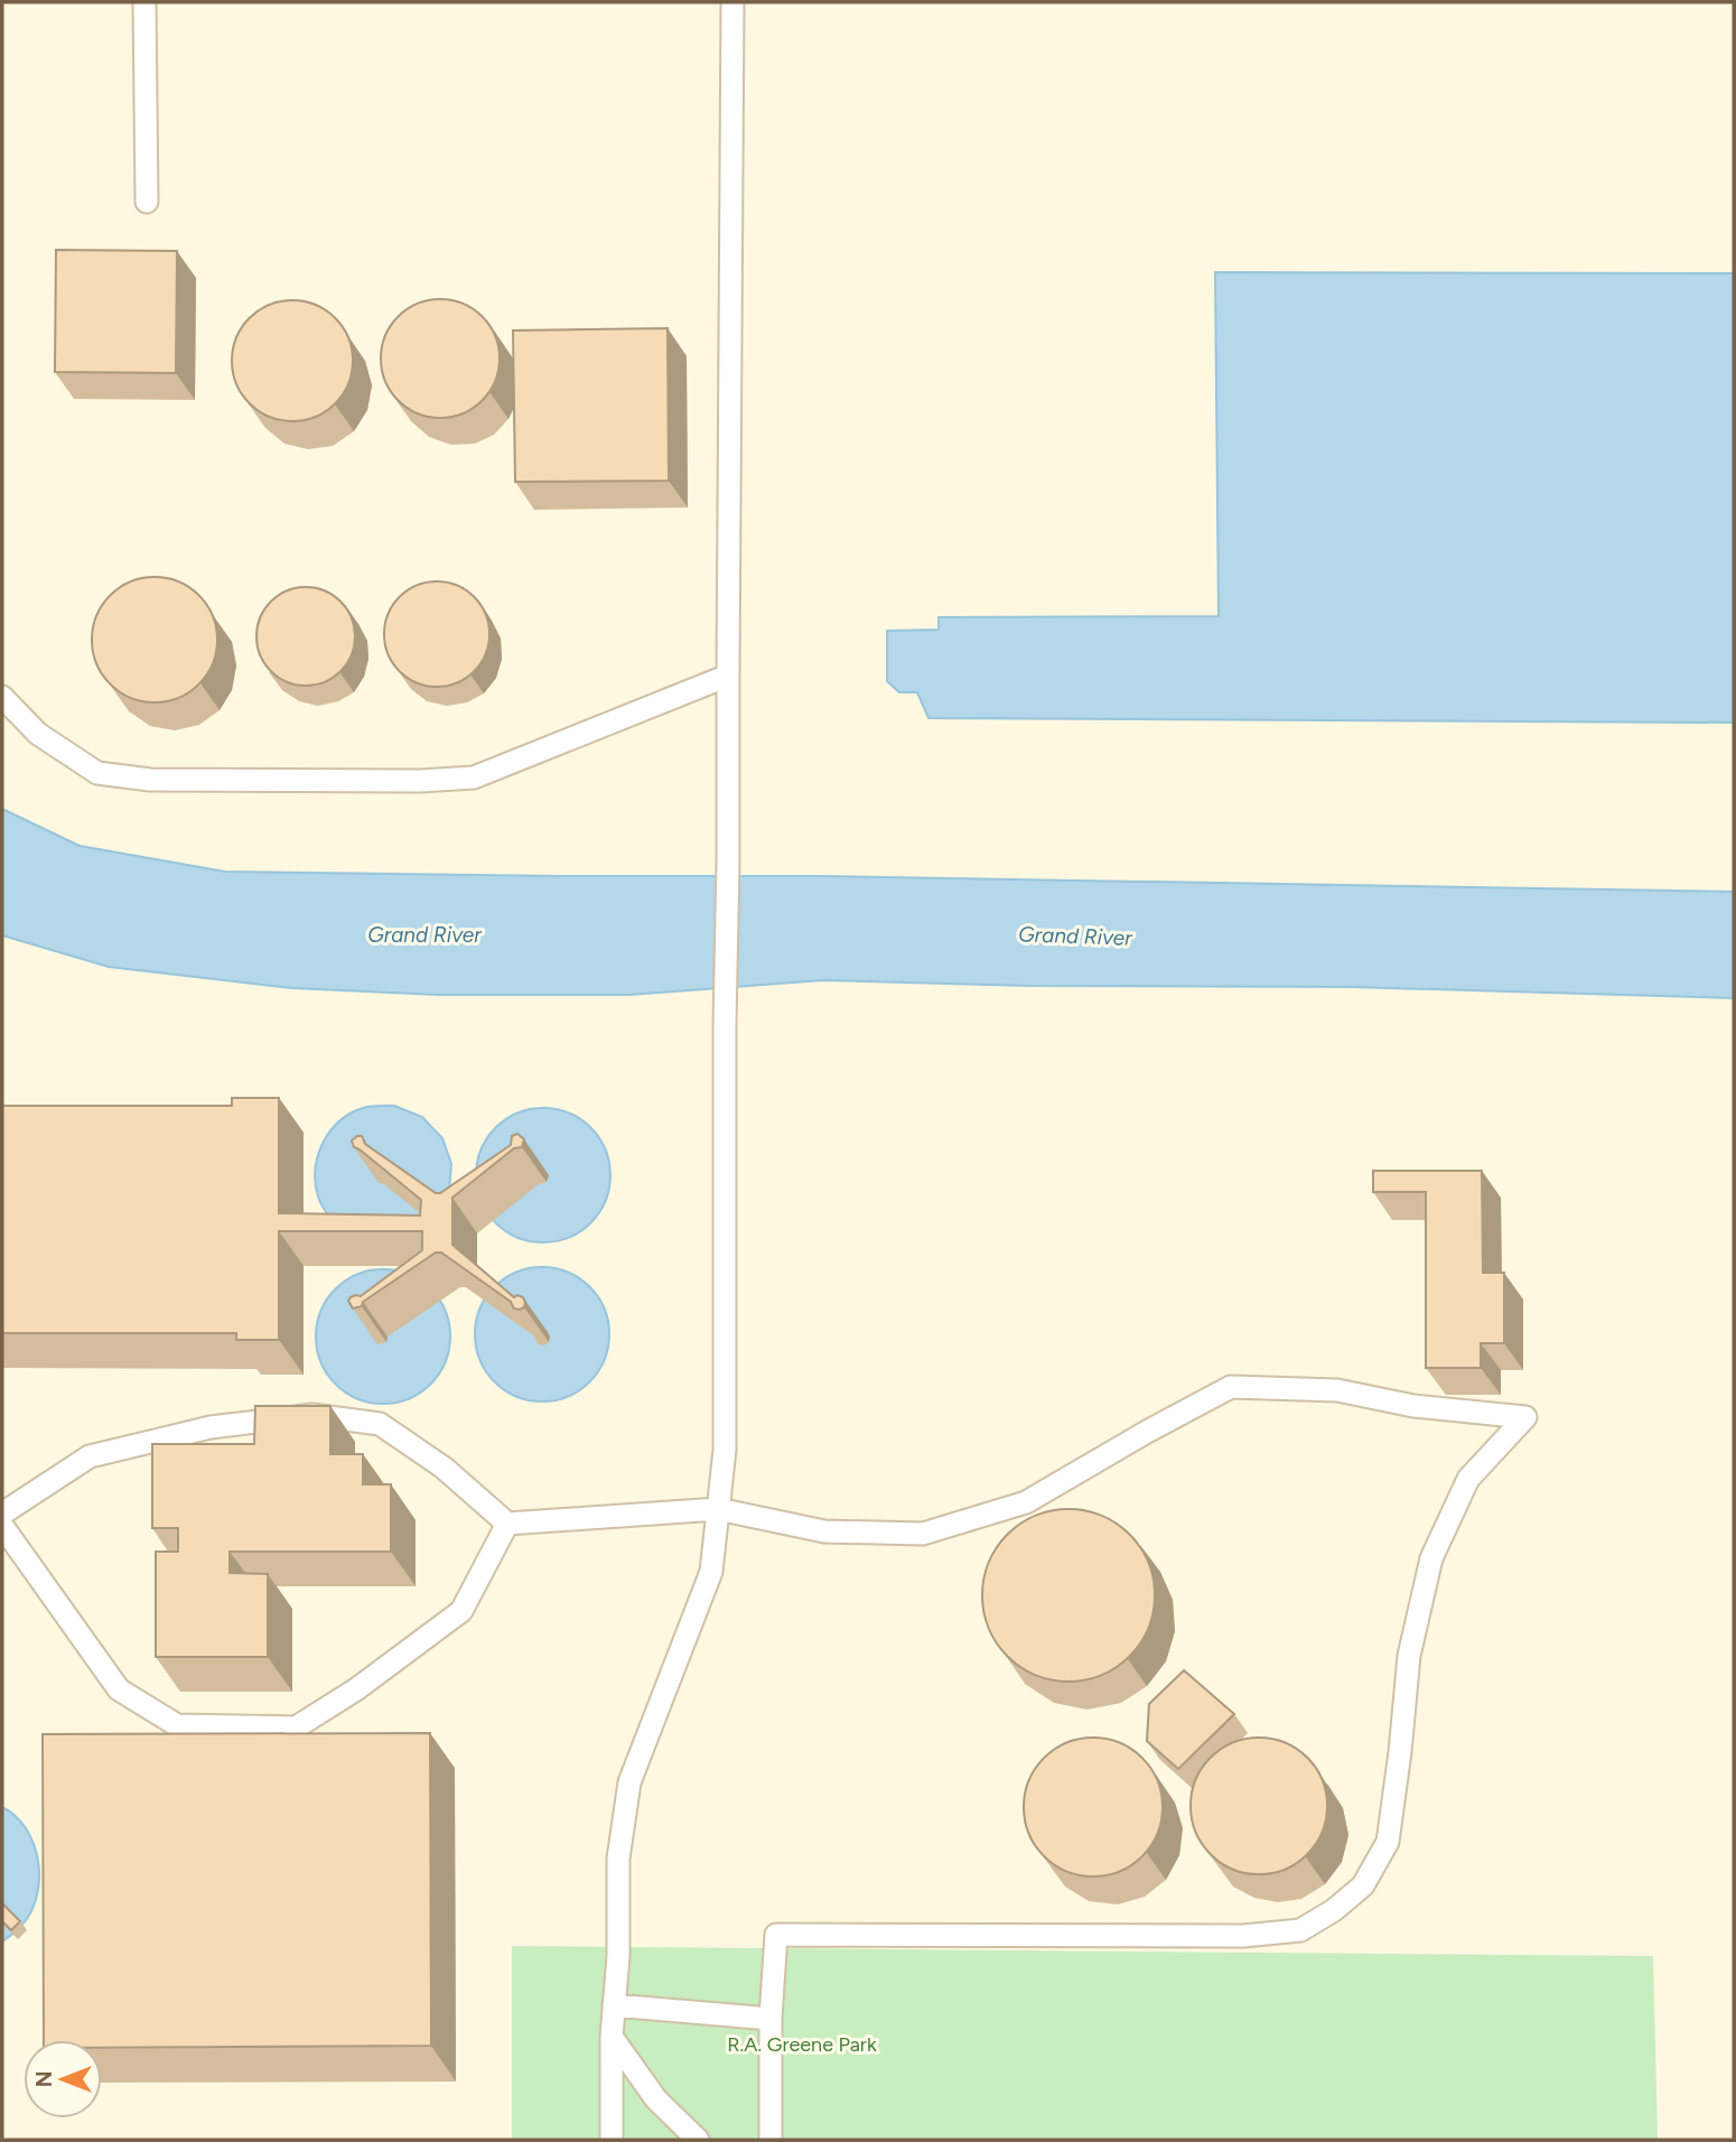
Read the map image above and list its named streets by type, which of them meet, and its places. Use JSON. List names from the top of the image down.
{
  "water": ["Grand River"],
  "parks": ["R.A. Greene Park"],
  "north": "left"
}
